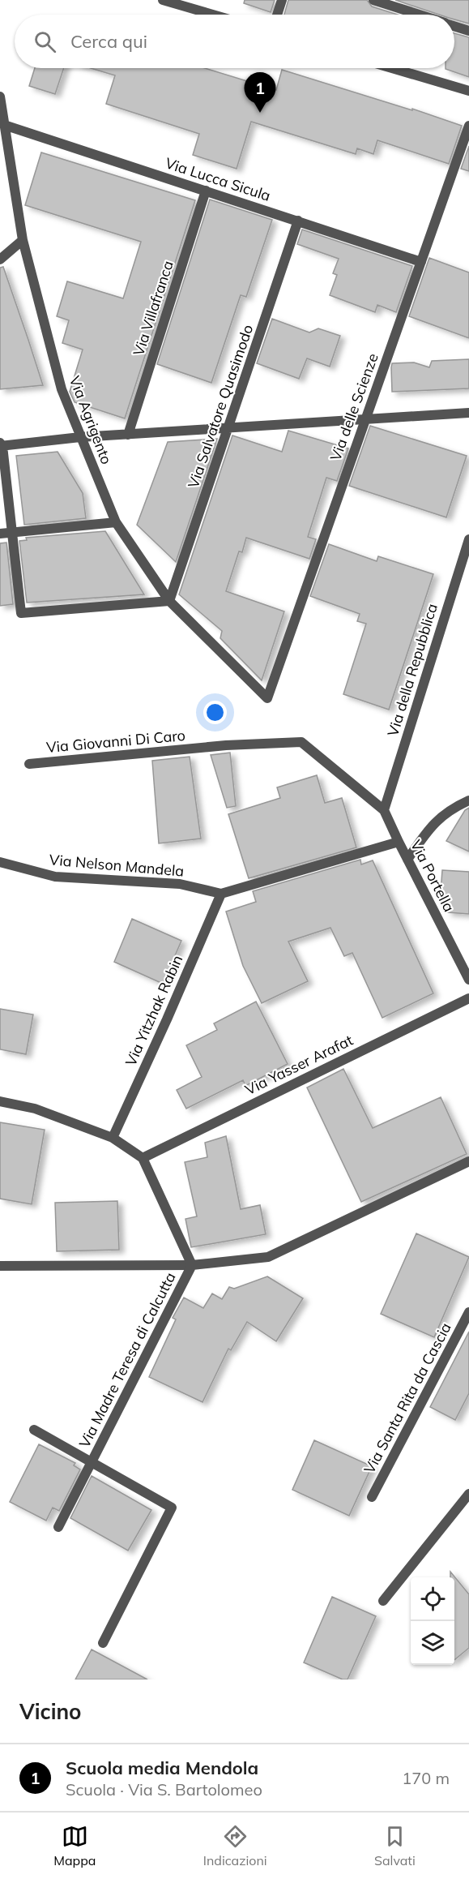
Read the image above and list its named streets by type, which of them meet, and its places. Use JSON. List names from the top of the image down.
{
  "streets": {
    "street": [
      "Via Lucca Sicula",
      "Via Villafranca",
      "Via Salvatore Quasimodo",
      "Via delle Scienze",
      "Via Agrigento",
      "Via della Repubblica",
      "Via Giovanni Di Caro",
      "Via Nelson Mandela",
      "Via Portella",
      "Via Yitzhak Rabin",
      "Via Yasser Arafat",
      "Via Madre Teresa di Calcutta",
      "Via Santa Rita da Cascia"
    ]
  },
  "crossings": [
    ["Via Lucca Sicula", "Via Villafranca"],
    ["Via Lucca Sicula", "Via Salvatore Quasimodo"],
    ["Via Lucca Sicula", "Via delle Scienze"],
    ["Via Lucca Sicula", "Via Agrigento"],
    ["Via Salvatore Quasimodo", "Via Agrigento"],
    ["Via delle Scienze", "Via Agrigento"],
    ["Via della Repubblica", "Via Giovanni Di Caro"],
    ["Via della Repubblica", "Via Portella"],
    ["Via Giovanni Di Caro", "Via Portella"],
    ["Via Nelson Mandela", "Via Portella"],
    ["Via Nelson Mandela", "Via Yitzhak Rabin"]
  ],
  "page": {
    "search": "Cerca qui",
    "pins": "1",
    "heading": "Vicino",
    "list": [
      {
        "mark": "1",
        "name": "Scuola media Mendola",
        "note": "Scuola · Via S. Bartolomeo",
        "value": "170 m"
      }
    ],
    "nav": ["Mappa", "Indicazioni", "Salvati"]
  }
}
